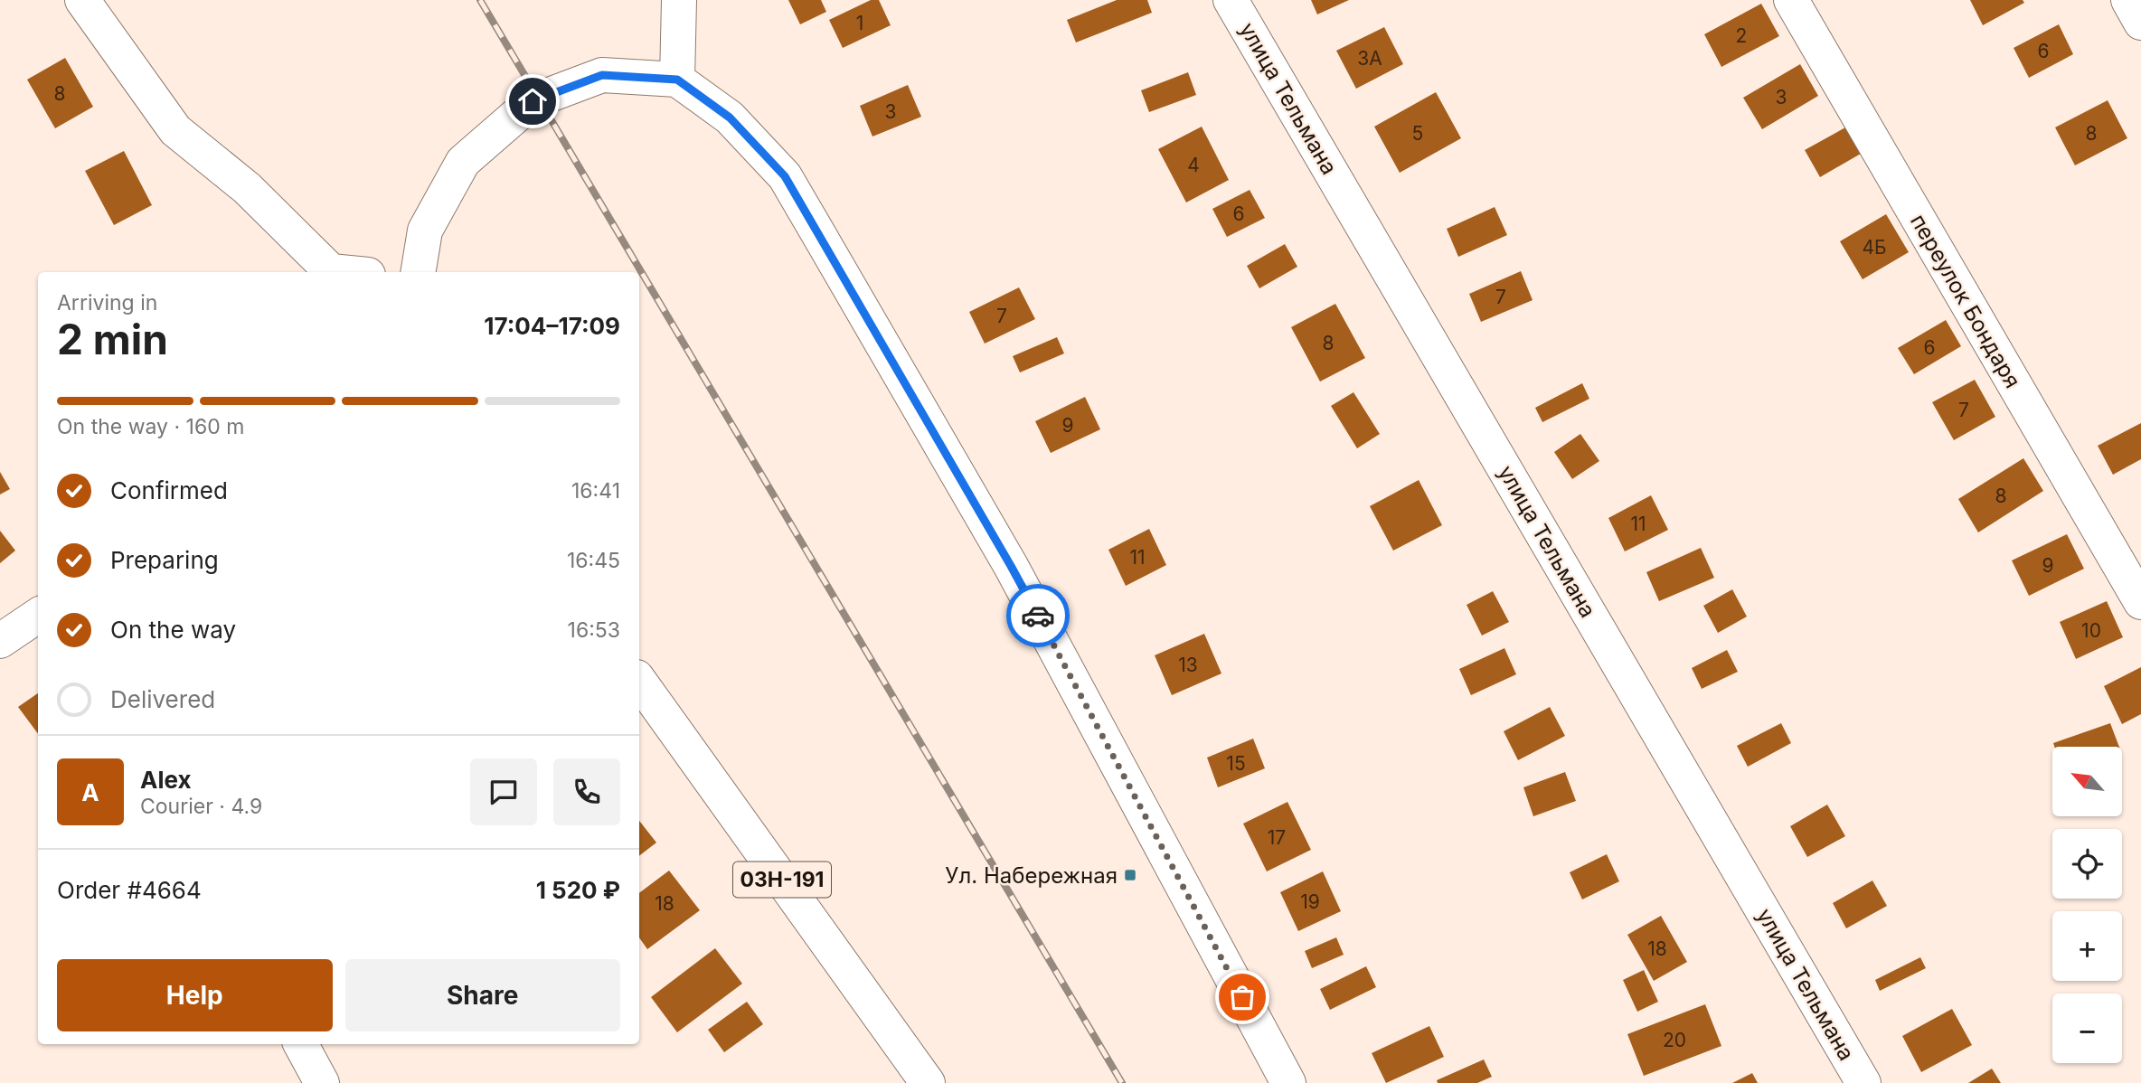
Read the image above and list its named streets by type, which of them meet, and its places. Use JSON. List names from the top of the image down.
{
  "streets": {
    "street": ["улица Тельмана", "переулок Бондаря", "03Н-191"]
  },
  "places": {
    "transit": ["Ул. Набережная"]
  },
  "house_numbers": [
    "1",
    "2",
    "6",
    "3А",
    "8",
    "3",
    "3",
    "5",
    "8",
    "4",
    "6",
    "4Б",
    "7",
    "7",
    "8",
    "6",
    "7",
    "9",
    "8",
    "11",
    "11",
    "9",
    "10",
    "13",
    "15",
    "17",
    "19",
    "18",
    "18",
    "20"
  ],
  "north": "top left",
  "page": {
    "heading": ["2 min", "Arriving in", "17:04–17:09"],
    "panel": [
      "Alex",
      "Courier · 4.9",
      "Order #4664",
      "1 520 ₽"
    ],
    "bar": "On the way · 160 m",
    "list": [
      ["Confirmed", "16:41"],
      ["Preparing", "16:45"],
      ["On the way", "16:53"],
      "Delivered"
    ],
    "map_buttons": ["+", "−"],
    "round": "A",
    "buttons": ["Help", "Share"]
  }
}
